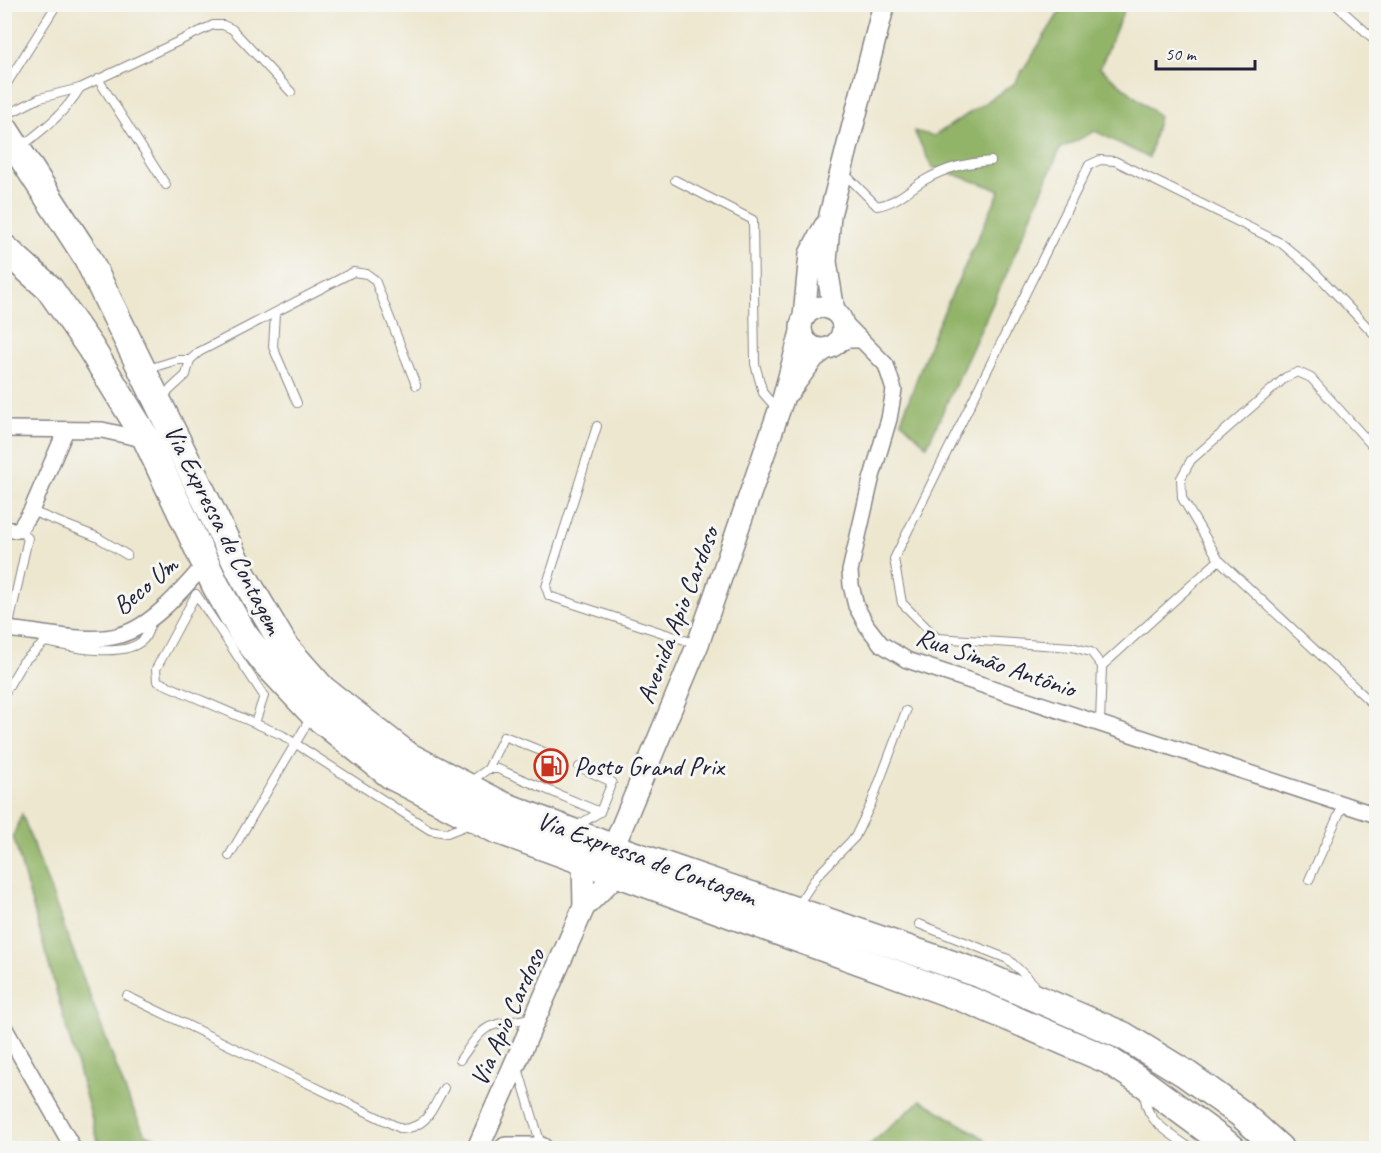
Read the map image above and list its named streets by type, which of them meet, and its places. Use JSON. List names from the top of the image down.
{
  "streets": {
    "highway": ["Via Expressa de Contagem"],
    "street": [
      "Beco Um",
      "Avenida Apio Cardoso",
      "Rua Simão Antônio",
      "Via Apio Cardoso"
    ]
  },
  "crossings": [
    ["Via Expressa de Contagem", "Beco Um"],
    ["Via Expressa de Contagem", "Avenida Apio Cardoso"],
    ["Via Expressa de Contagem", "Via Apio Cardoso"],
    ["Avenida Apio Cardoso", "Rua Simão Antônio"],
    ["Avenida Apio Cardoso", "Via Apio Cardoso"]
  ],
  "places": {
    "fuel station": ["Posto Grand Prix"]
  },
  "scale_bar": "50 m"
}
